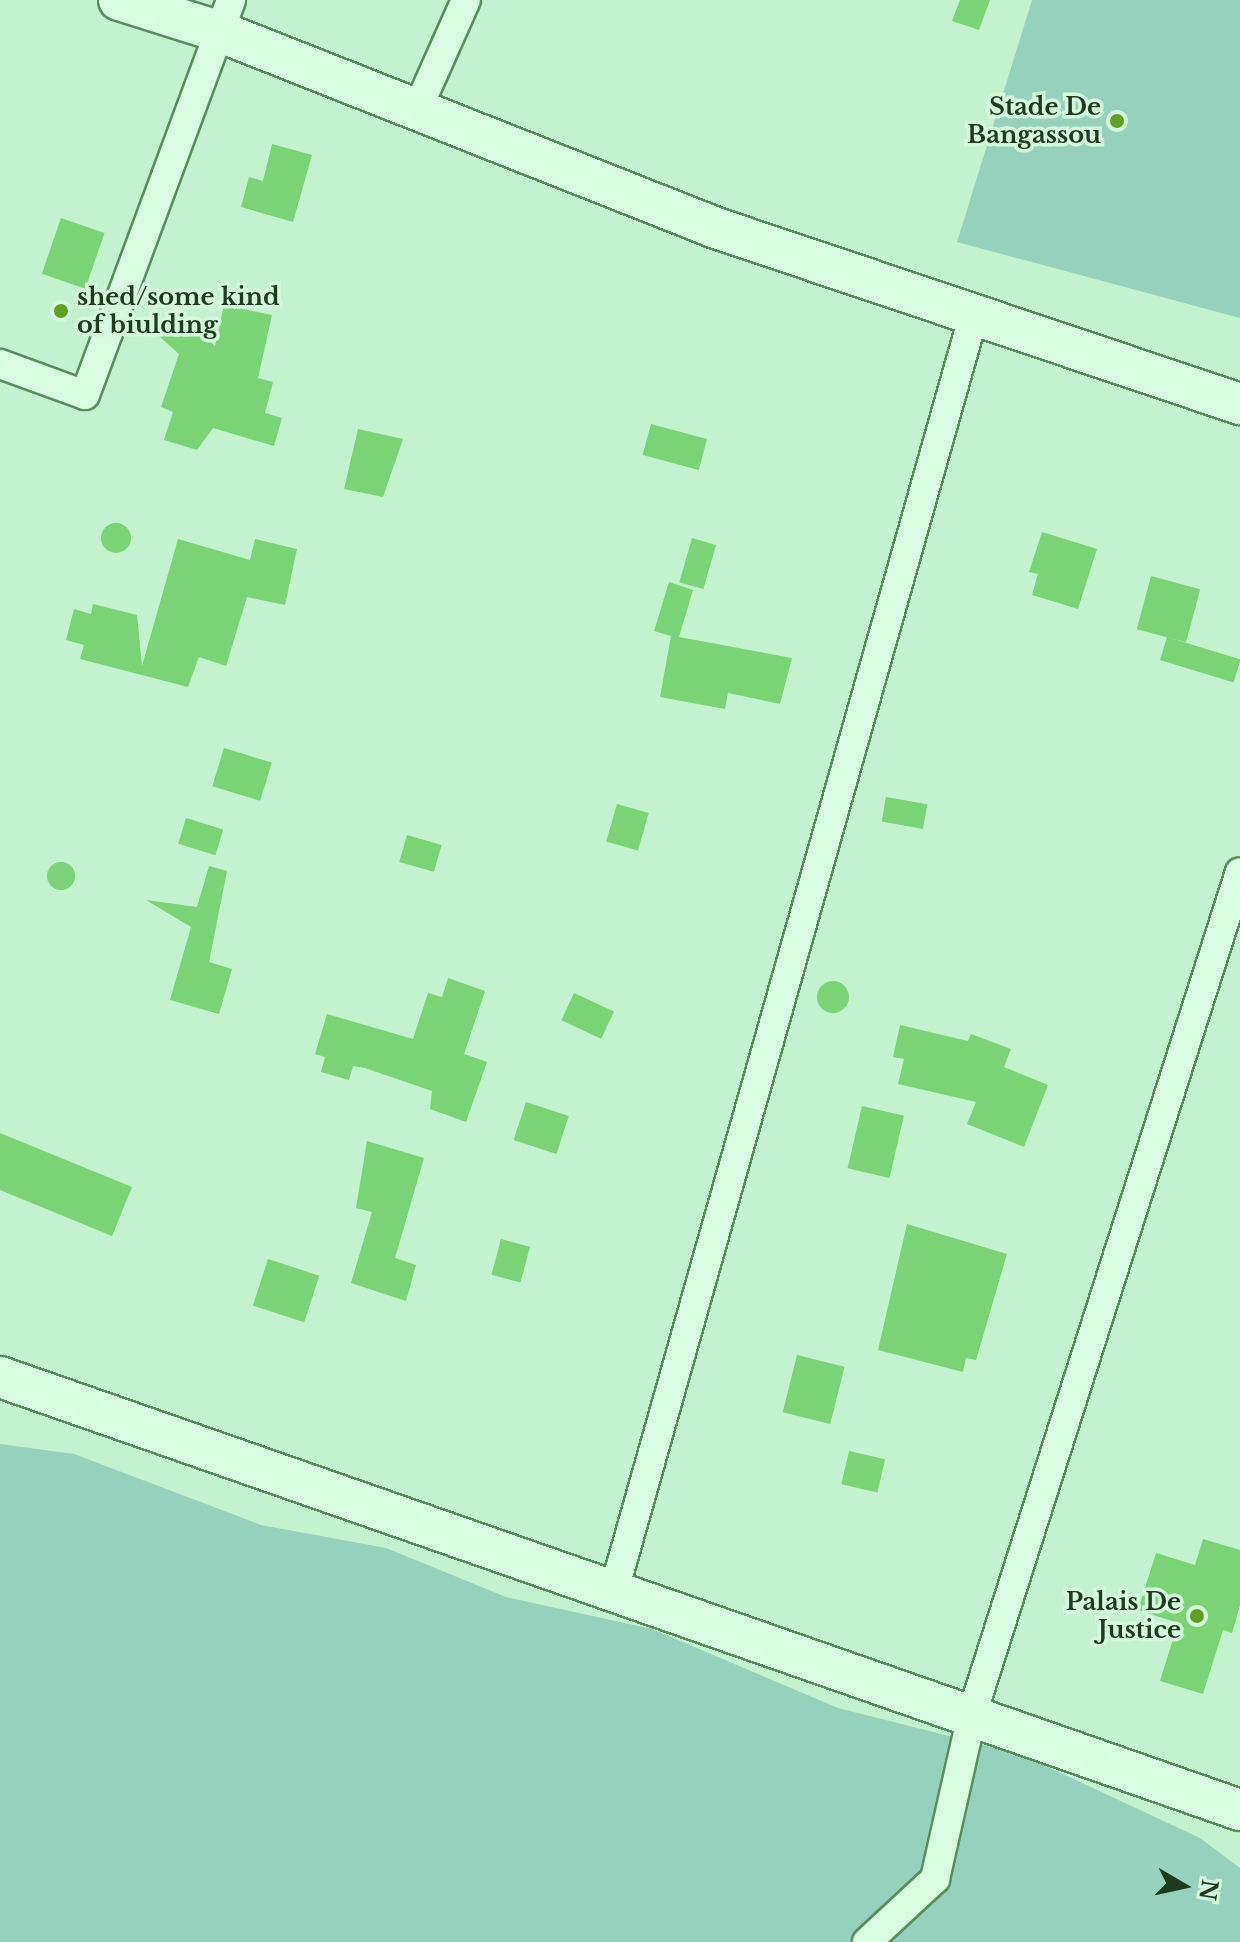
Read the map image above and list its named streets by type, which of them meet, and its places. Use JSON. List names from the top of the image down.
{
  "places": ["Stade De Bangassou", "shed/some kind of biulding", "Palais De Justice"],
  "north": "right"
}
